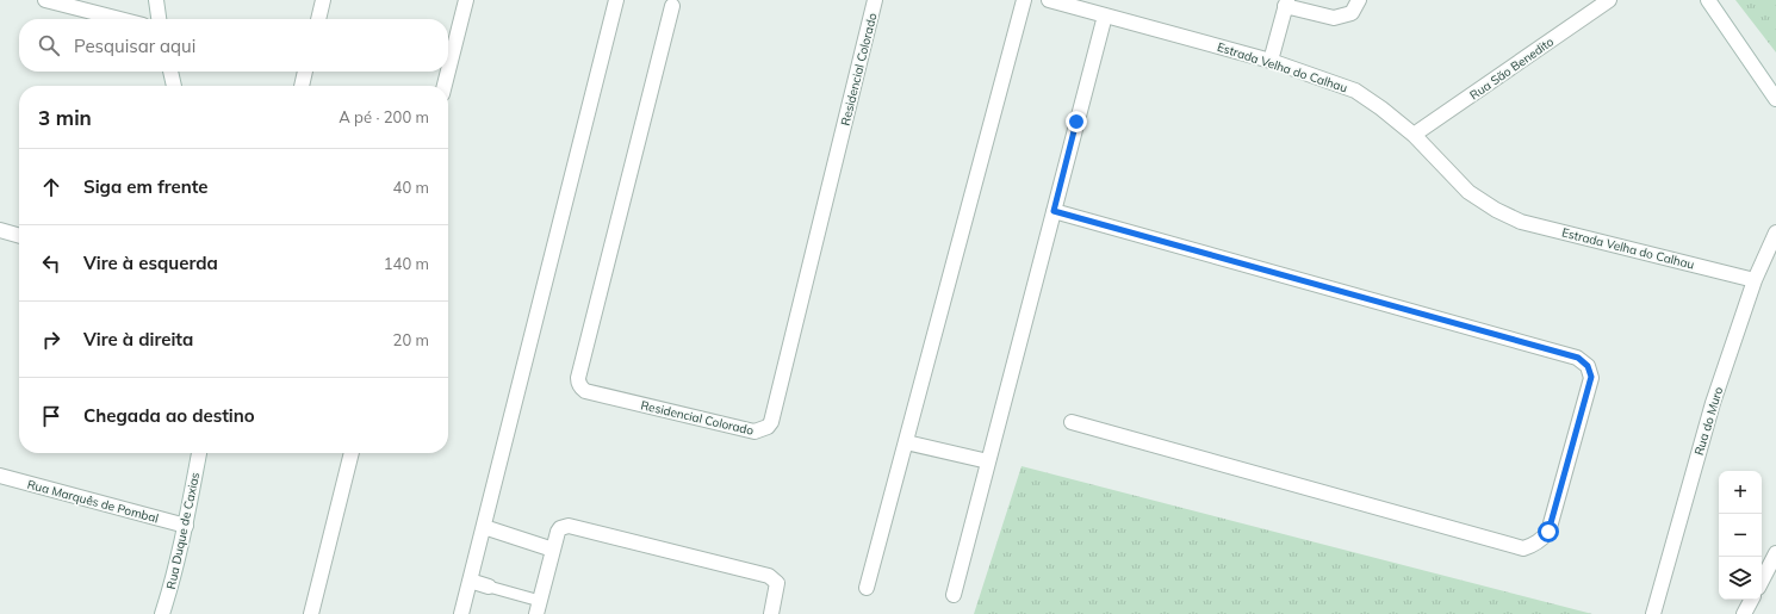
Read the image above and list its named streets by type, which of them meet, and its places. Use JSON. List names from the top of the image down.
{
  "streets": {
    "street": [
      "Estrada Velha do Calhau",
      "Rua São Benedito",
      "Residencial Colorado",
      "Rua do Muro",
      "Rua Marquês de Pombal",
      "Rua Duque de Caxias"
    ]
  },
  "crossings": [
    ["Estrada Velha do Calhau", "Rua São Benedito"],
    ["Estrada Velha do Calhau", "Rua do Muro"],
    ["Rua Marquês de Pombal", "Rua Duque de Caxias"]
  ],
  "page": {
    "search": "Pesquisar aqui",
    "heading": ["3 min", "A pé · 200 m"],
    "list": [
      ["Siga em frente", "40 m"],
      ["Vire à esquerda", "140 m"],
      ["Vire à direita", "20 m"],
      "Chegada ao destino"
    ],
    "map_buttons": ["+", "−"]
  }
}
